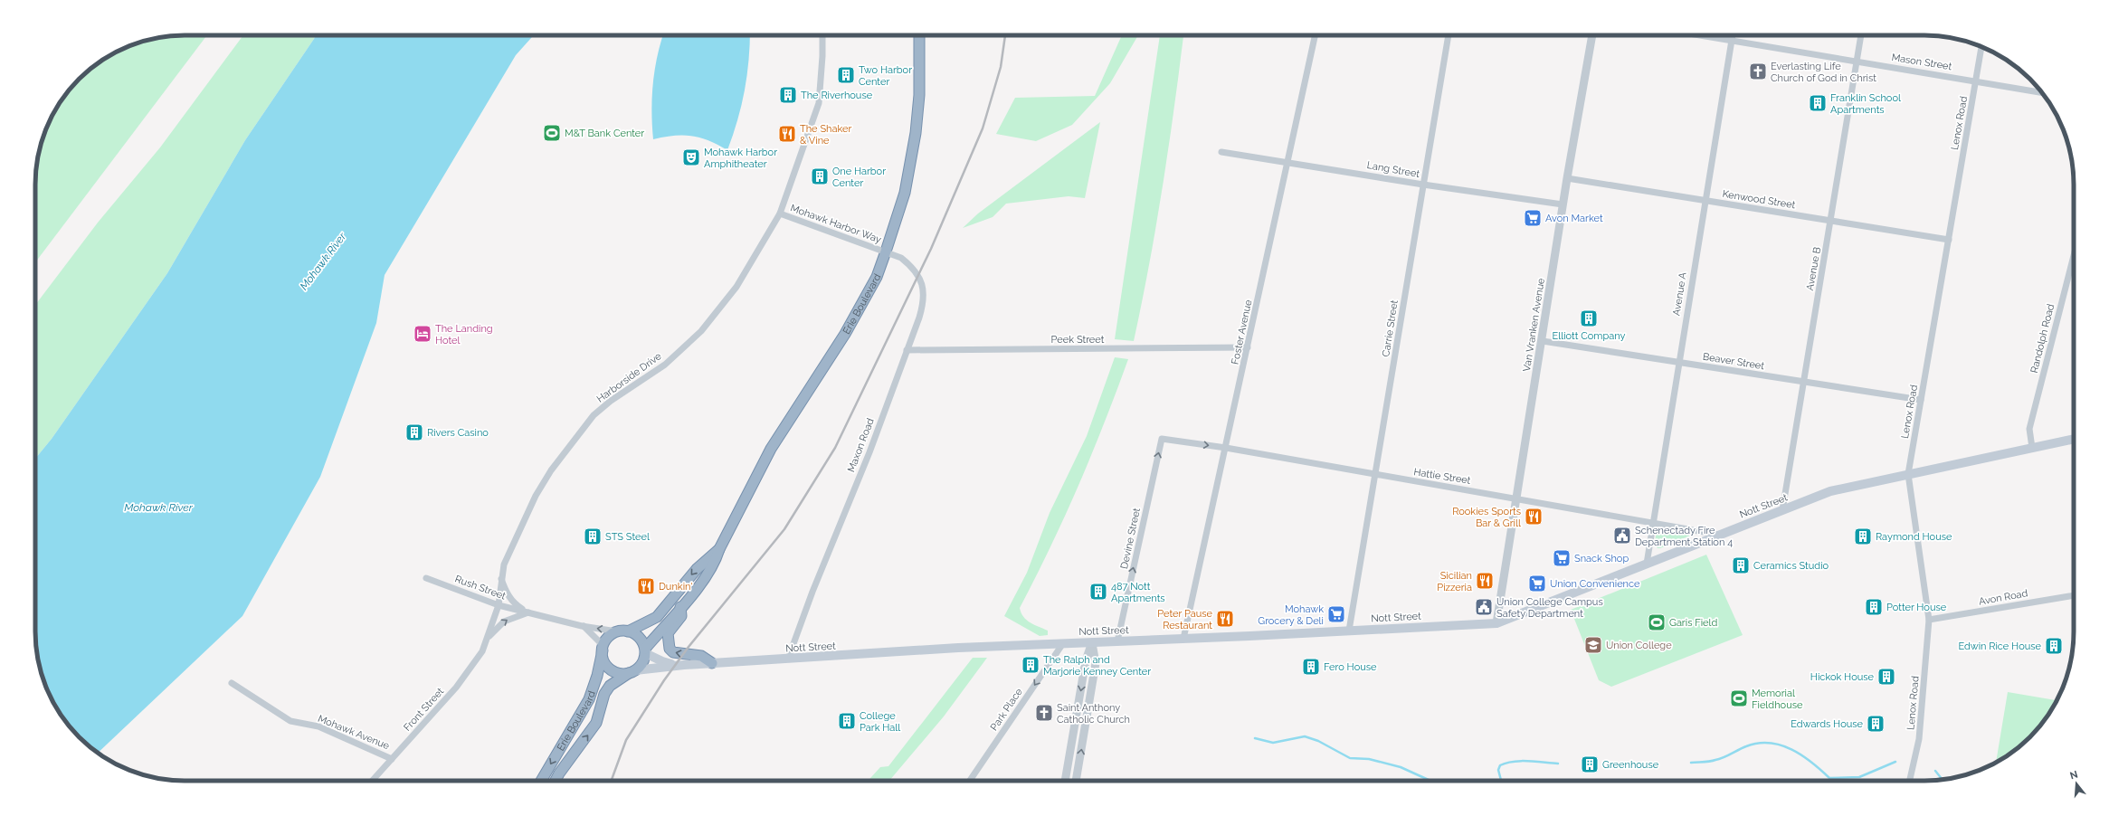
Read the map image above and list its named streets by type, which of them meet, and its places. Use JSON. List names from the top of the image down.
{
  "streets": {
    "highway": ["Erie Boulevard"],
    "main road": ["Nott Street"],
    "street": [
      "Mason Street",
      "Lenox Road",
      "Lang Street",
      "Kenwood Street",
      "Mohawk Harbor Way",
      "Avenue B",
      "Avenue A",
      "Van Vranken Avenue",
      "Carrie Street",
      "Foster Avenue",
      "Randolph Road",
      "Peek Street",
      "Beaver Street",
      "Harborside Drive",
      "Maxon Road",
      "Hattie Street",
      "Devine Street",
      "Rush Street",
      "Avon Road",
      "Front Street",
      "Park Place",
      "Mohawk Avenue"
    ]
  },
  "crossings": [
    ["Mason Street", "Lenox Road"],
    ["Mason Street", "Avenue B"],
    ["Mason Street", "Avenue A"],
    ["Lenox Road", "Kenwood Street"],
    ["Lenox Road", "Beaver Street"],
    ["Lenox Road", "Nott Street"],
    ["Lenox Road", "Avon Road"],
    ["Lang Street", "Van Vranken Avenue"],
    ["Lang Street", "Carrie Street"],
    ["Lang Street", "Foster Avenue"],
    ["Kenwood Street", "Avenue B"],
    ["Kenwood Street", "Avenue A"],
    ["Kenwood Street", "Van Vranken Avenue"],
    ["Mohawk Harbor Way", "Erie Boulevard"],
    ["Mohawk Harbor Way", "Harborside Drive"],
    ["Mohawk Harbor Way", "Maxon Road"],
    ["Avenue B", "Beaver Street"],
    ["Avenue B", "Nott Street"],
    ["Avenue A", "Beaver Street"],
    ["Avenue A", "Hattie Street"],
    ["Avenue A", "Nott Street"],
    ["Erie Boulevard", "Maxon Road"],
    ["Erie Boulevard", "Nott Street"],
    ["Erie Boulevard", "Rush Street"],
    ["Van Vranken Avenue", "Beaver Street"],
    ["Van Vranken Avenue", "Hattie Street"],
    ["Van Vranken Avenue", "Nott Street"],
    ["Carrie Street", "Hattie Street"],
    ["Carrie Street", "Nott Street"],
    ["Foster Avenue", "Peek Street"],
    ["Foster Avenue", "Hattie Street"],
    ["Foster Avenue", "Nott Street"],
    ["Randolph Road", "Nott Street"],
    ["Peek Street", "Maxon Road"],
    ["Harborside Drive", "Rush Street"],
    ["Harborside Drive", "Front Street"],
    ["Maxon Road", "Nott Street"],
    ["Hattie Street", "Nott Street"],
    ["Hattie Street", "Devine Street"],
    ["Nott Street", "Devine Street"],
    ["Nott Street", "Rush Street"],
    ["Nott Street", "Park Place"],
    ["Rush Street", "Front Street"],
    ["Front Street", "Mohawk Avenue"]
  ],
  "one_way": ["Devine Street"],
  "water": ["Mohawk River"],
  "places": {
    "church": ["Everlasting Life Church of God in Christ", "Saint Anthony Catholic Church"],
    "building": [
      "Two Harbor Center",
      "The Riverhouse",
      "Franklin School Apartments",
      "One Harbor Center",
      "Elliott Company",
      "Rivers Casino",
      "STS Steel",
      "Raymond House",
      "Ceramics Studio",
      "487 Nott Apartments",
      "Potter House",
      "Edwin Rice House",
      "The Ralph and Marjorie Kenney Center",
      "Fero House",
      "Hickok House",
      "College Park Hall",
      "Edwards House",
      "Greenhouse"
    ],
    "sports": ["M&T Bank Center", "Garis Field", "Memorial Fieldhouse"],
    "restaurant": [
      "The Shaker & Vine",
      "Rookies Sports Bar & Grill",
      "Sicilian Pizzeria",
      "Dunkin'",
      "Peter Pause Restaurant"
    ],
    "theatre": ["Mohawk Harbor Amphitheater"],
    "supermarket": [
      "Avon Market",
      "Snack Shop",
      "Union Convenience",
      "Mohawk Grocery & Deli"
    ],
    "hotel": ["The Landing Hotel"],
    "public building": ["Schenectady Fire Department Station 4", "Union College Campus Safety Department"],
    "school or university": ["Union College"]
  },
  "north": "top"
}
